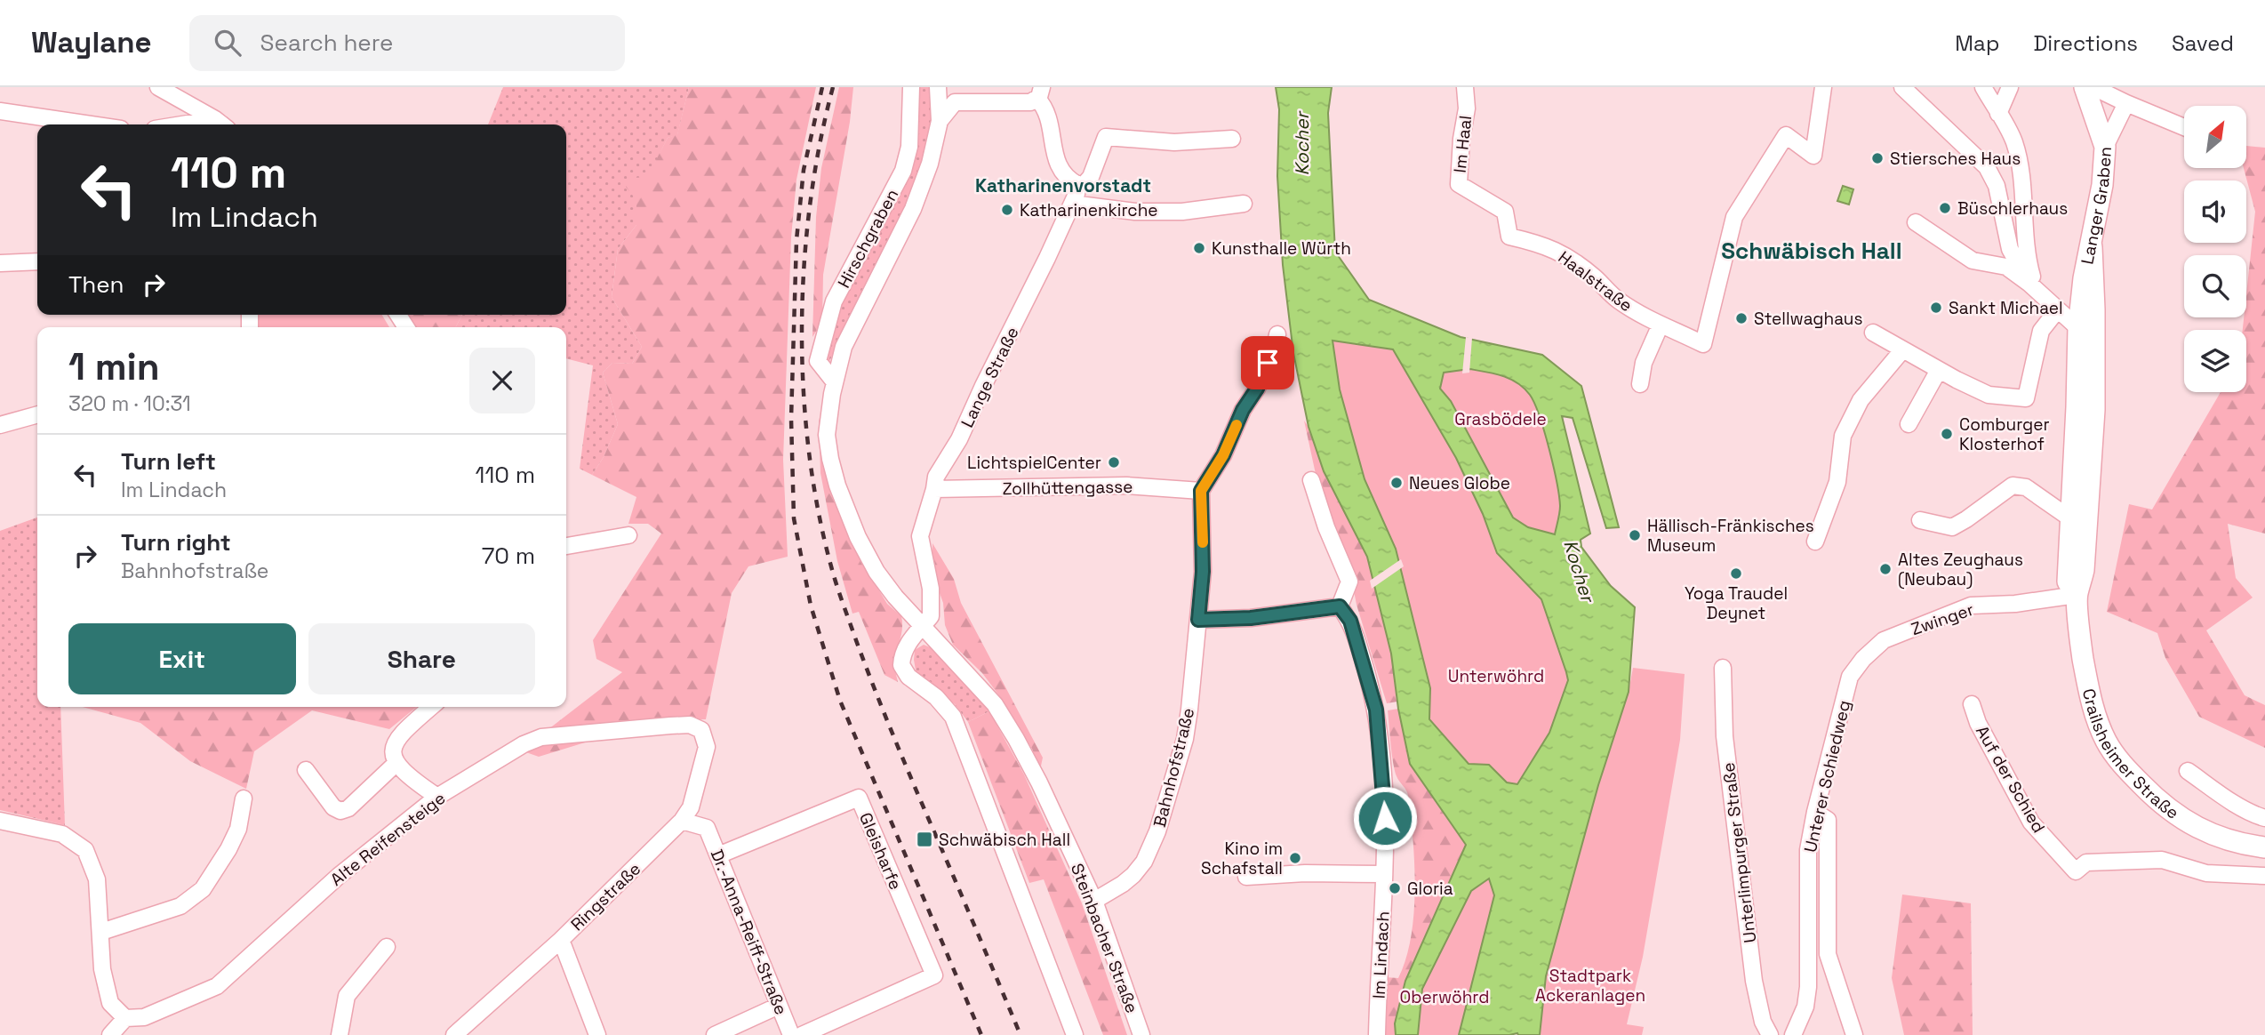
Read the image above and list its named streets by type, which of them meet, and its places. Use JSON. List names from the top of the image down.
{
  "streets": {
    "main road": ["Langer Graben", "Crailsheimer Straße"],
    "street": [
      "Im Haal",
      "Hirschgraben",
      "Haalstraße",
      "Lange Straße",
      "Zollhüttengasse",
      "Zwinger",
      "Bahnhofstraße",
      "Unterer Schiedweg",
      "Auf der Schied",
      "Alte Reifensteige",
      "Gleisharfe",
      "Unterlimpurger Straße",
      "Ringstraße",
      "Dr.-Anna-Reiff-Straße",
      "Steinbacher Straße",
      "Im Lindach"
    ]
  },
  "crossings": [
    ["Im Haal", "Haalstraße"],
    ["Langer Graben", "Crailsheimer Straße"],
    ["Hirschgraben", "Lange Straße"],
    ["Hirschgraben", "Steinbacher Straße"],
    ["Lange Straße", "Zollhüttengasse"],
    ["Lange Straße", "Steinbacher Straße"],
    ["Zollhüttengasse", "Bahnhofstraße"],
    ["Zwinger", "Crailsheimer Straße"],
    ["Zwinger", "Unterer Schiedweg"],
    ["Bahnhofstraße", "Steinbacher Straße"],
    ["Alte Reifensteige", "Ringstraße"],
    ["Gleisharfe", "Dr.-Anna-Reiff-Straße"],
    ["Ringstraße", "Dr.-Anna-Reiff-Straße"]
  ],
  "districts": ["Katharinenvorstadt", "Schwäbisch Hall"],
  "water": ["Kocher"],
  "parks": [
    "Grasbödele",
    "Unterwöhrd",
    "Stadtpark Ackeranlagen",
    "Oberwöhrd"
  ],
  "places": {
    "other": [
      "Stiersches Haus",
      "Büschlerhaus",
      "Katharinenkirche",
      "Kunsthalle Würth",
      "Sankt Michael",
      "Stellwaghaus",
      "Comburger Klosterhof",
      "LichtspielCenter",
      "Neues Globe",
      "Hällisch-Fränkisches Museum",
      "Altes Zeughaus (Neubau)",
      "Yoga Traudel Deynet",
      "Kino im Schafstall",
      "Gloria"
    ],
    "transit": ["Schwäbisch Hall"]
  },
  "north": "top right",
  "page": {
    "header": "Waylane",
    "search": "Search here",
    "nav": ["Map", "Directions", "Saved"],
    "turn": ["110 m", "Im Lindach"],
    "then": "Then",
    "heading": ["1 min", "320 m · 10:31"],
    "list": [
      {
        "name": "Turn left",
        "note": "Im Lindach",
        "value": "110 m"
      },
      {
        "name": "Turn right",
        "note": "Bahnhofstraße",
        "value": "70 m"
      }
    ],
    "buttons": ["Exit", "Share"]
  }
}
